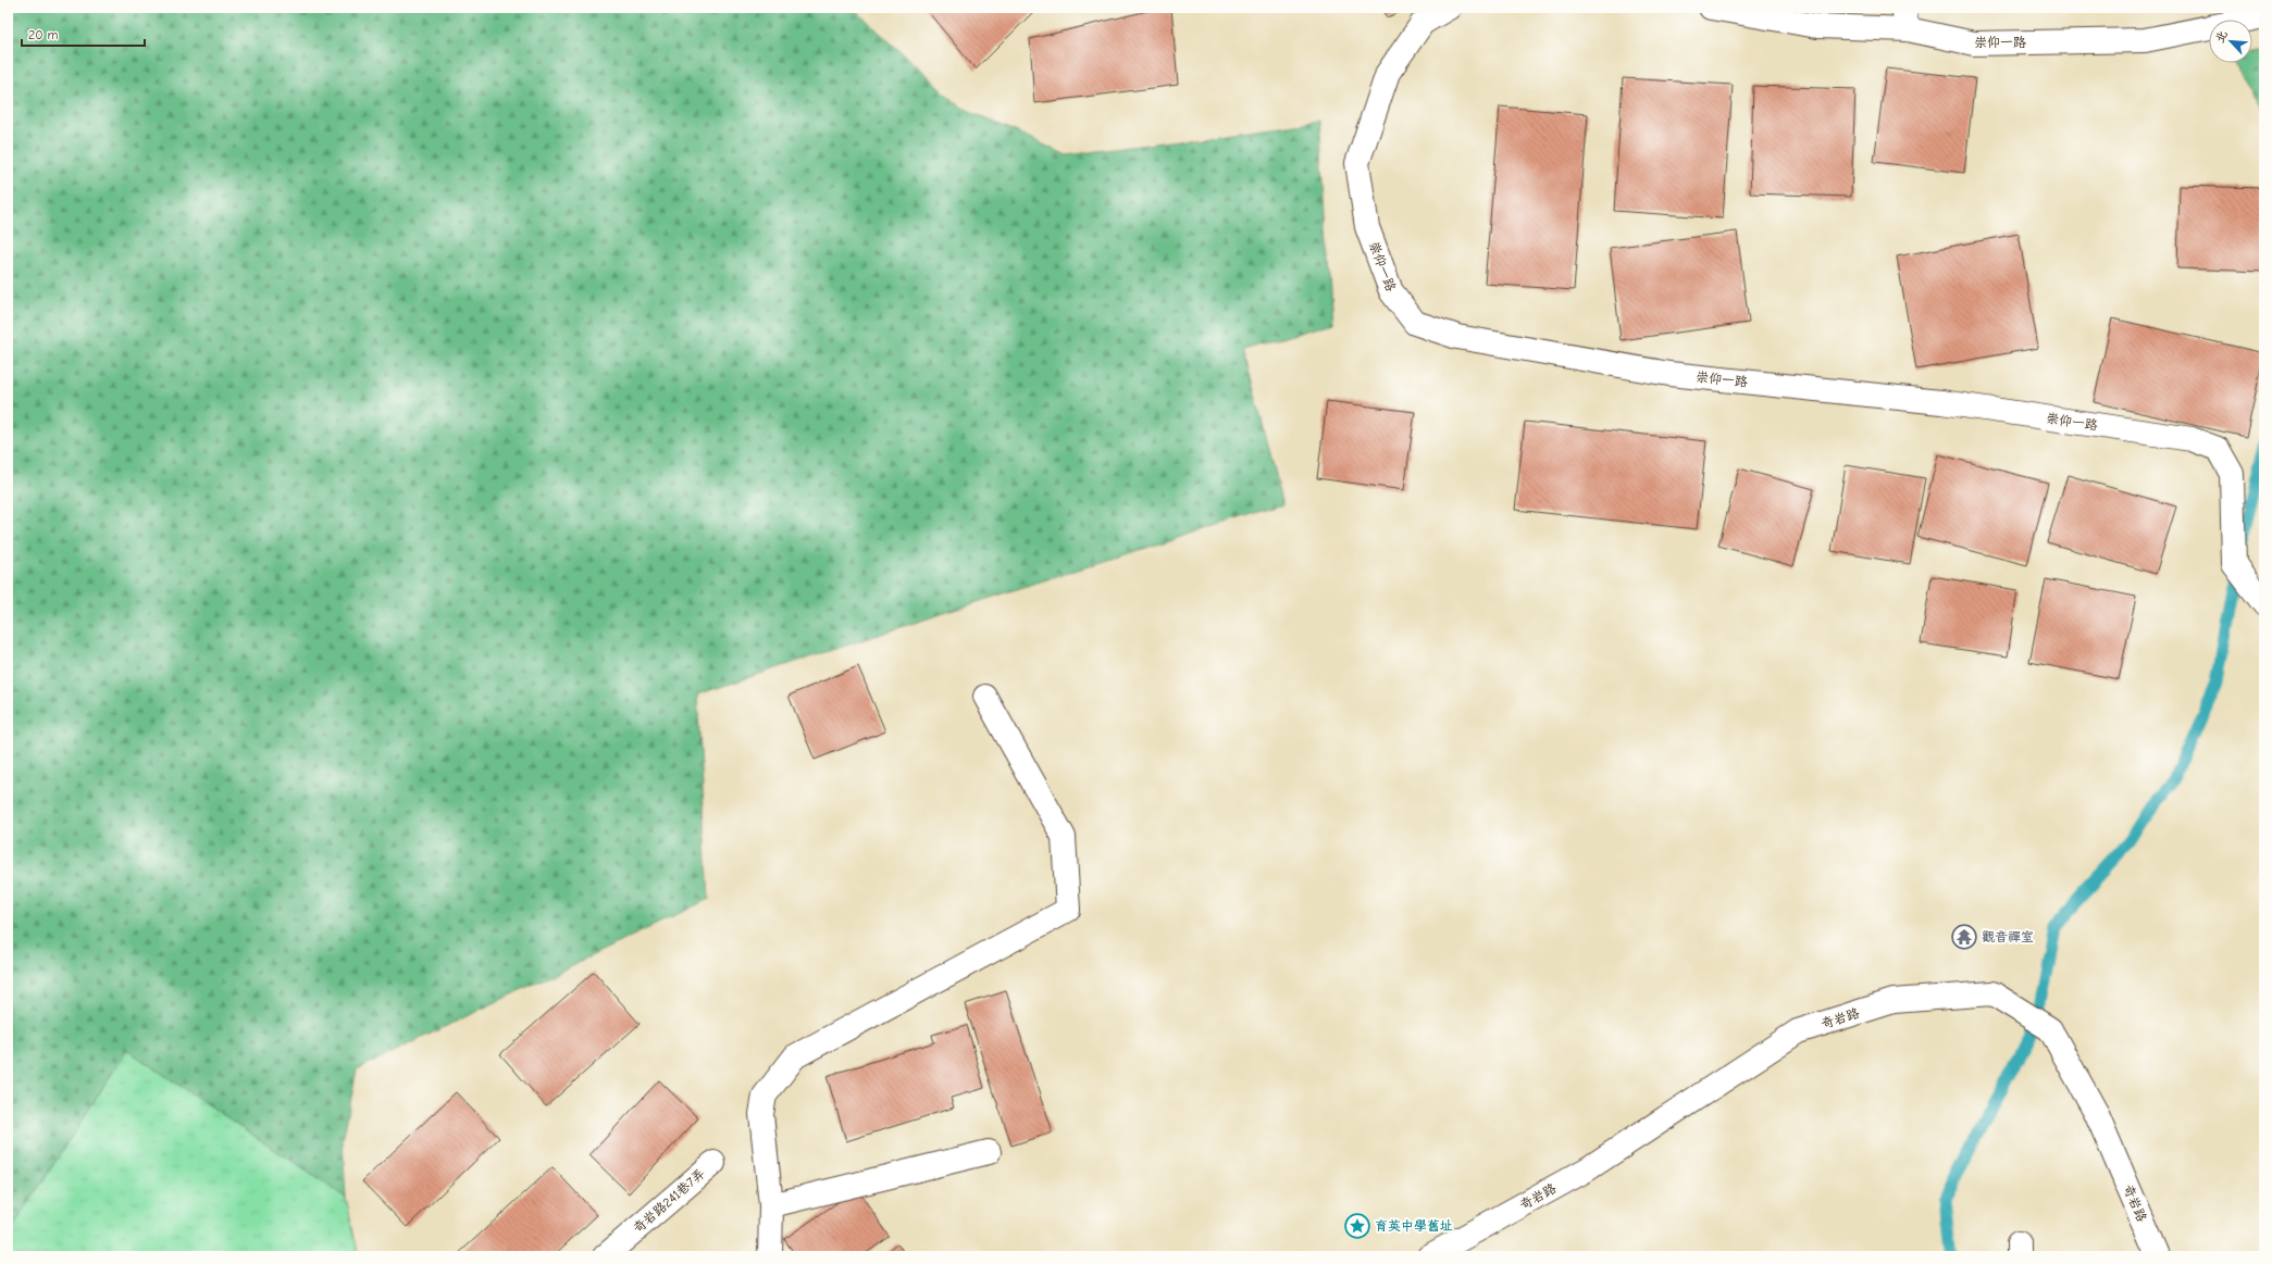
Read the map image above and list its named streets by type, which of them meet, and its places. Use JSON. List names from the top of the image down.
{
  "streets": {
    "street": ["崇仰一路", "奇岩路", "奇岩路241巷7弄"]
  },
  "places": {
    "temple": ["觀音禪室"],
    "place": ["育英中學舊址"]
  },
  "scale_bar": "20 m",
  "north": "top left"
}
